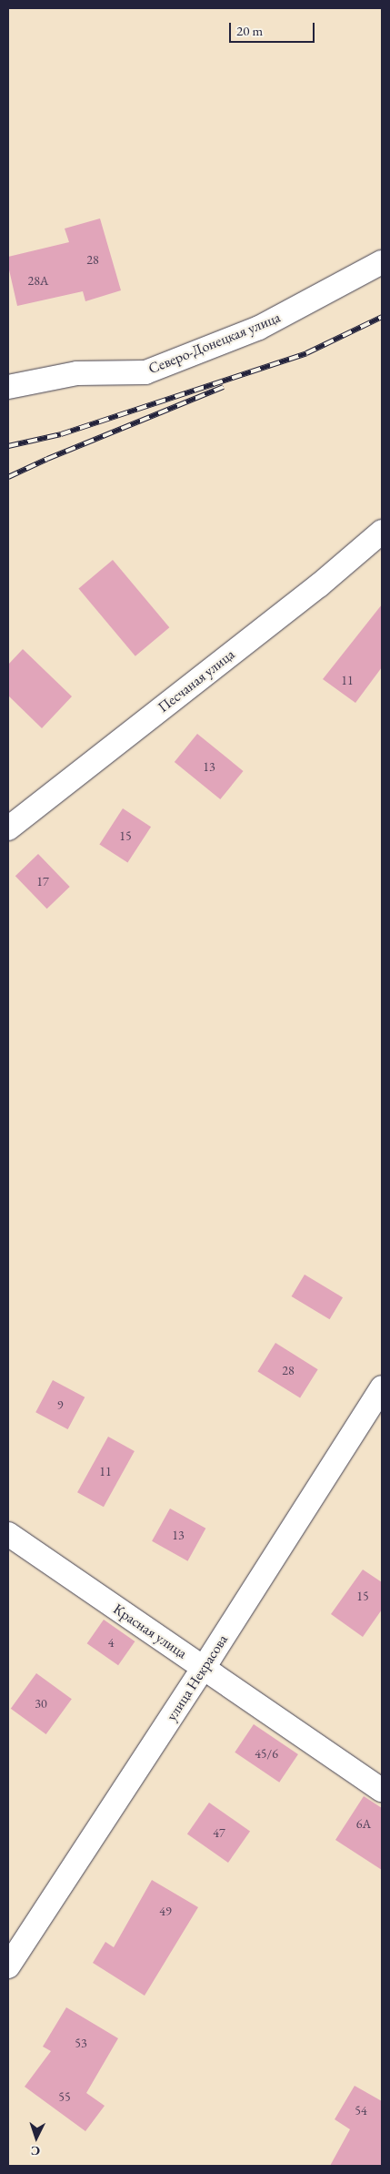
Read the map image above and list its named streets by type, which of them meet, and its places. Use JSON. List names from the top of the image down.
{
  "streets": {
    "street": [
      "Северо-Донецкая улица",
      "Песчаная улица",
      "Красная улица",
      "улица Некрасова"
    ]
  },
  "crossings": [
    ["Красная улица", "улица Некрасова"]
  ],
  "house_numbers": [
    "28",
    "28А",
    "11",
    "13",
    "15",
    "17",
    "28",
    "9",
    "11",
    "13",
    "15",
    "4",
    "30",
    "45/6",
    "6А",
    "47",
    "49",
    "53",
    "55",
    "54"
  ],
  "scale_bar": "20 m",
  "north": "bottom"
}
